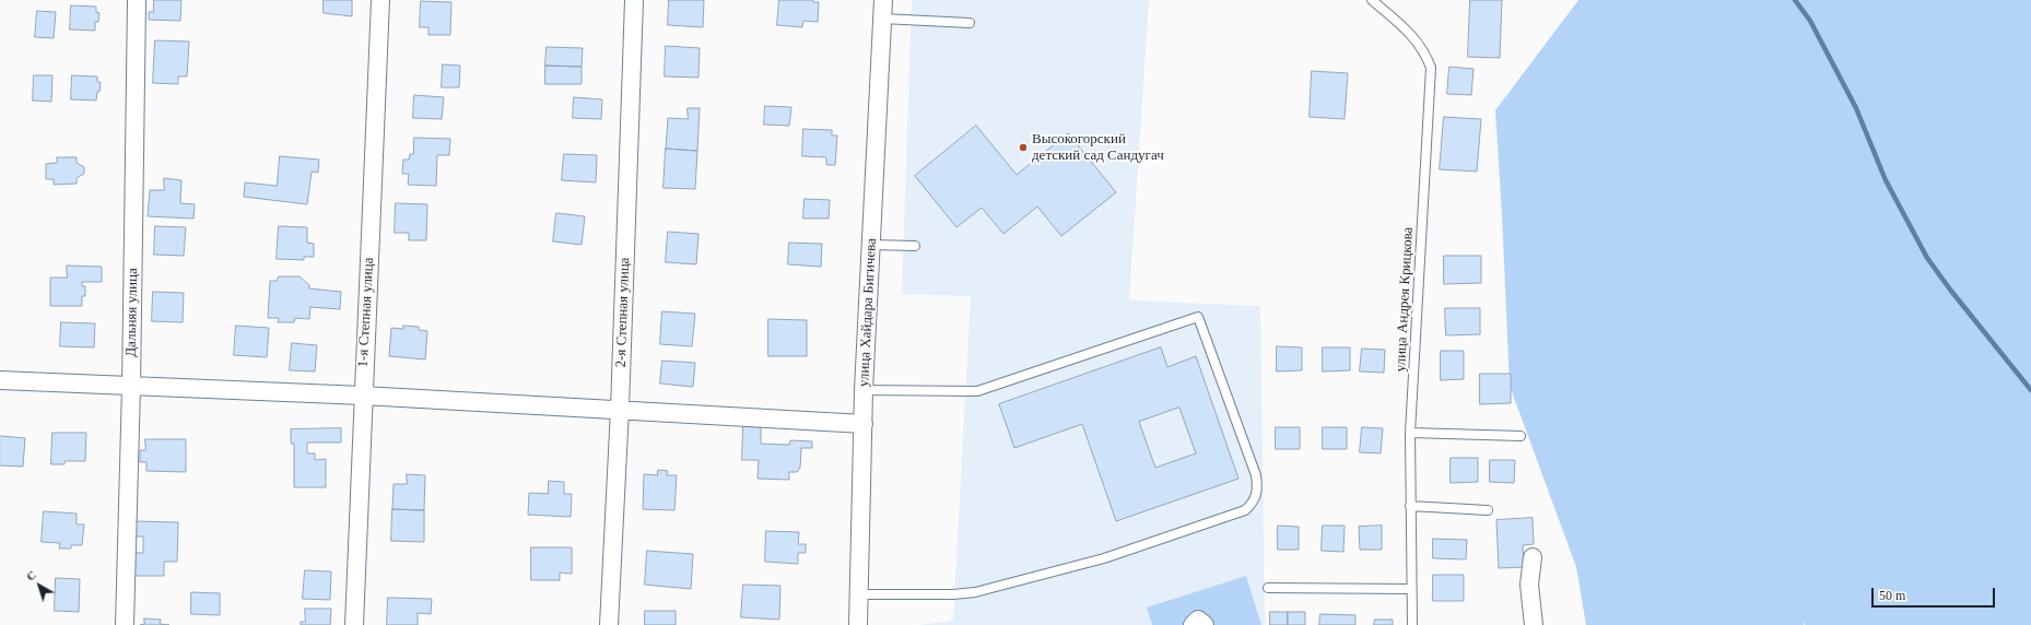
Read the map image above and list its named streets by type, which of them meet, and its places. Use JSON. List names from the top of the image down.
{
  "streets": {
    "street": [
      "Дальняя улица",
      "1-я Степная улица",
      "2-я Степная улица",
      "улица Хайдара Бигичева"
    ],
    "lane": ["улица Андрея Крицкова"]
  },
  "places": ["Высокогорский детский сад Сандугач"],
  "scale_bar": "50 m",
  "north": "top left"
}
